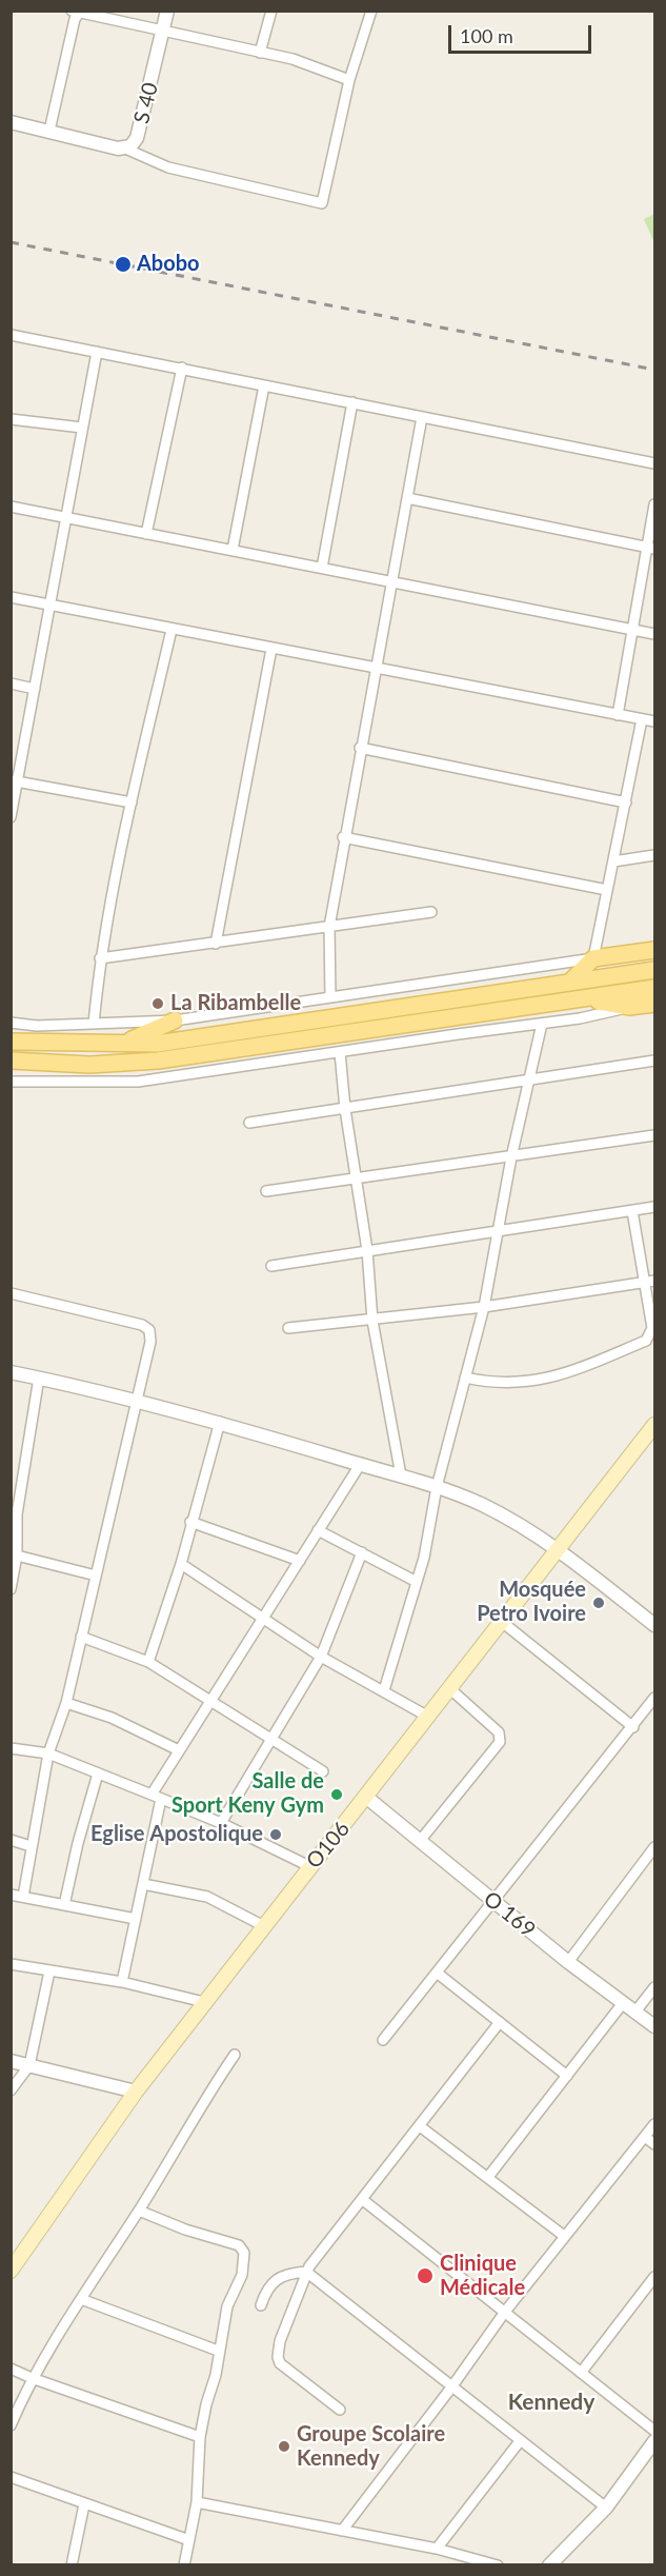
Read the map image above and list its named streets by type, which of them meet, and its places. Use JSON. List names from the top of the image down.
{
  "streets": {
    "main road": ["O106"],
    "street": ["S 40", "O 169"]
  },
  "crossings": [
    ["O106", "O 169"]
  ],
  "districts": ["Kennedy"],
  "places": [
    "Abobo",
    "La Ribambelle",
    "Mosquée Petro Ivoire",
    "Salle de Sport Keny Gym",
    "Eglise Apostolique",
    "Clinique Médicale",
    "Groupe Scolaire Kennedy"
  ],
  "scale_bar": "100 m"
}
